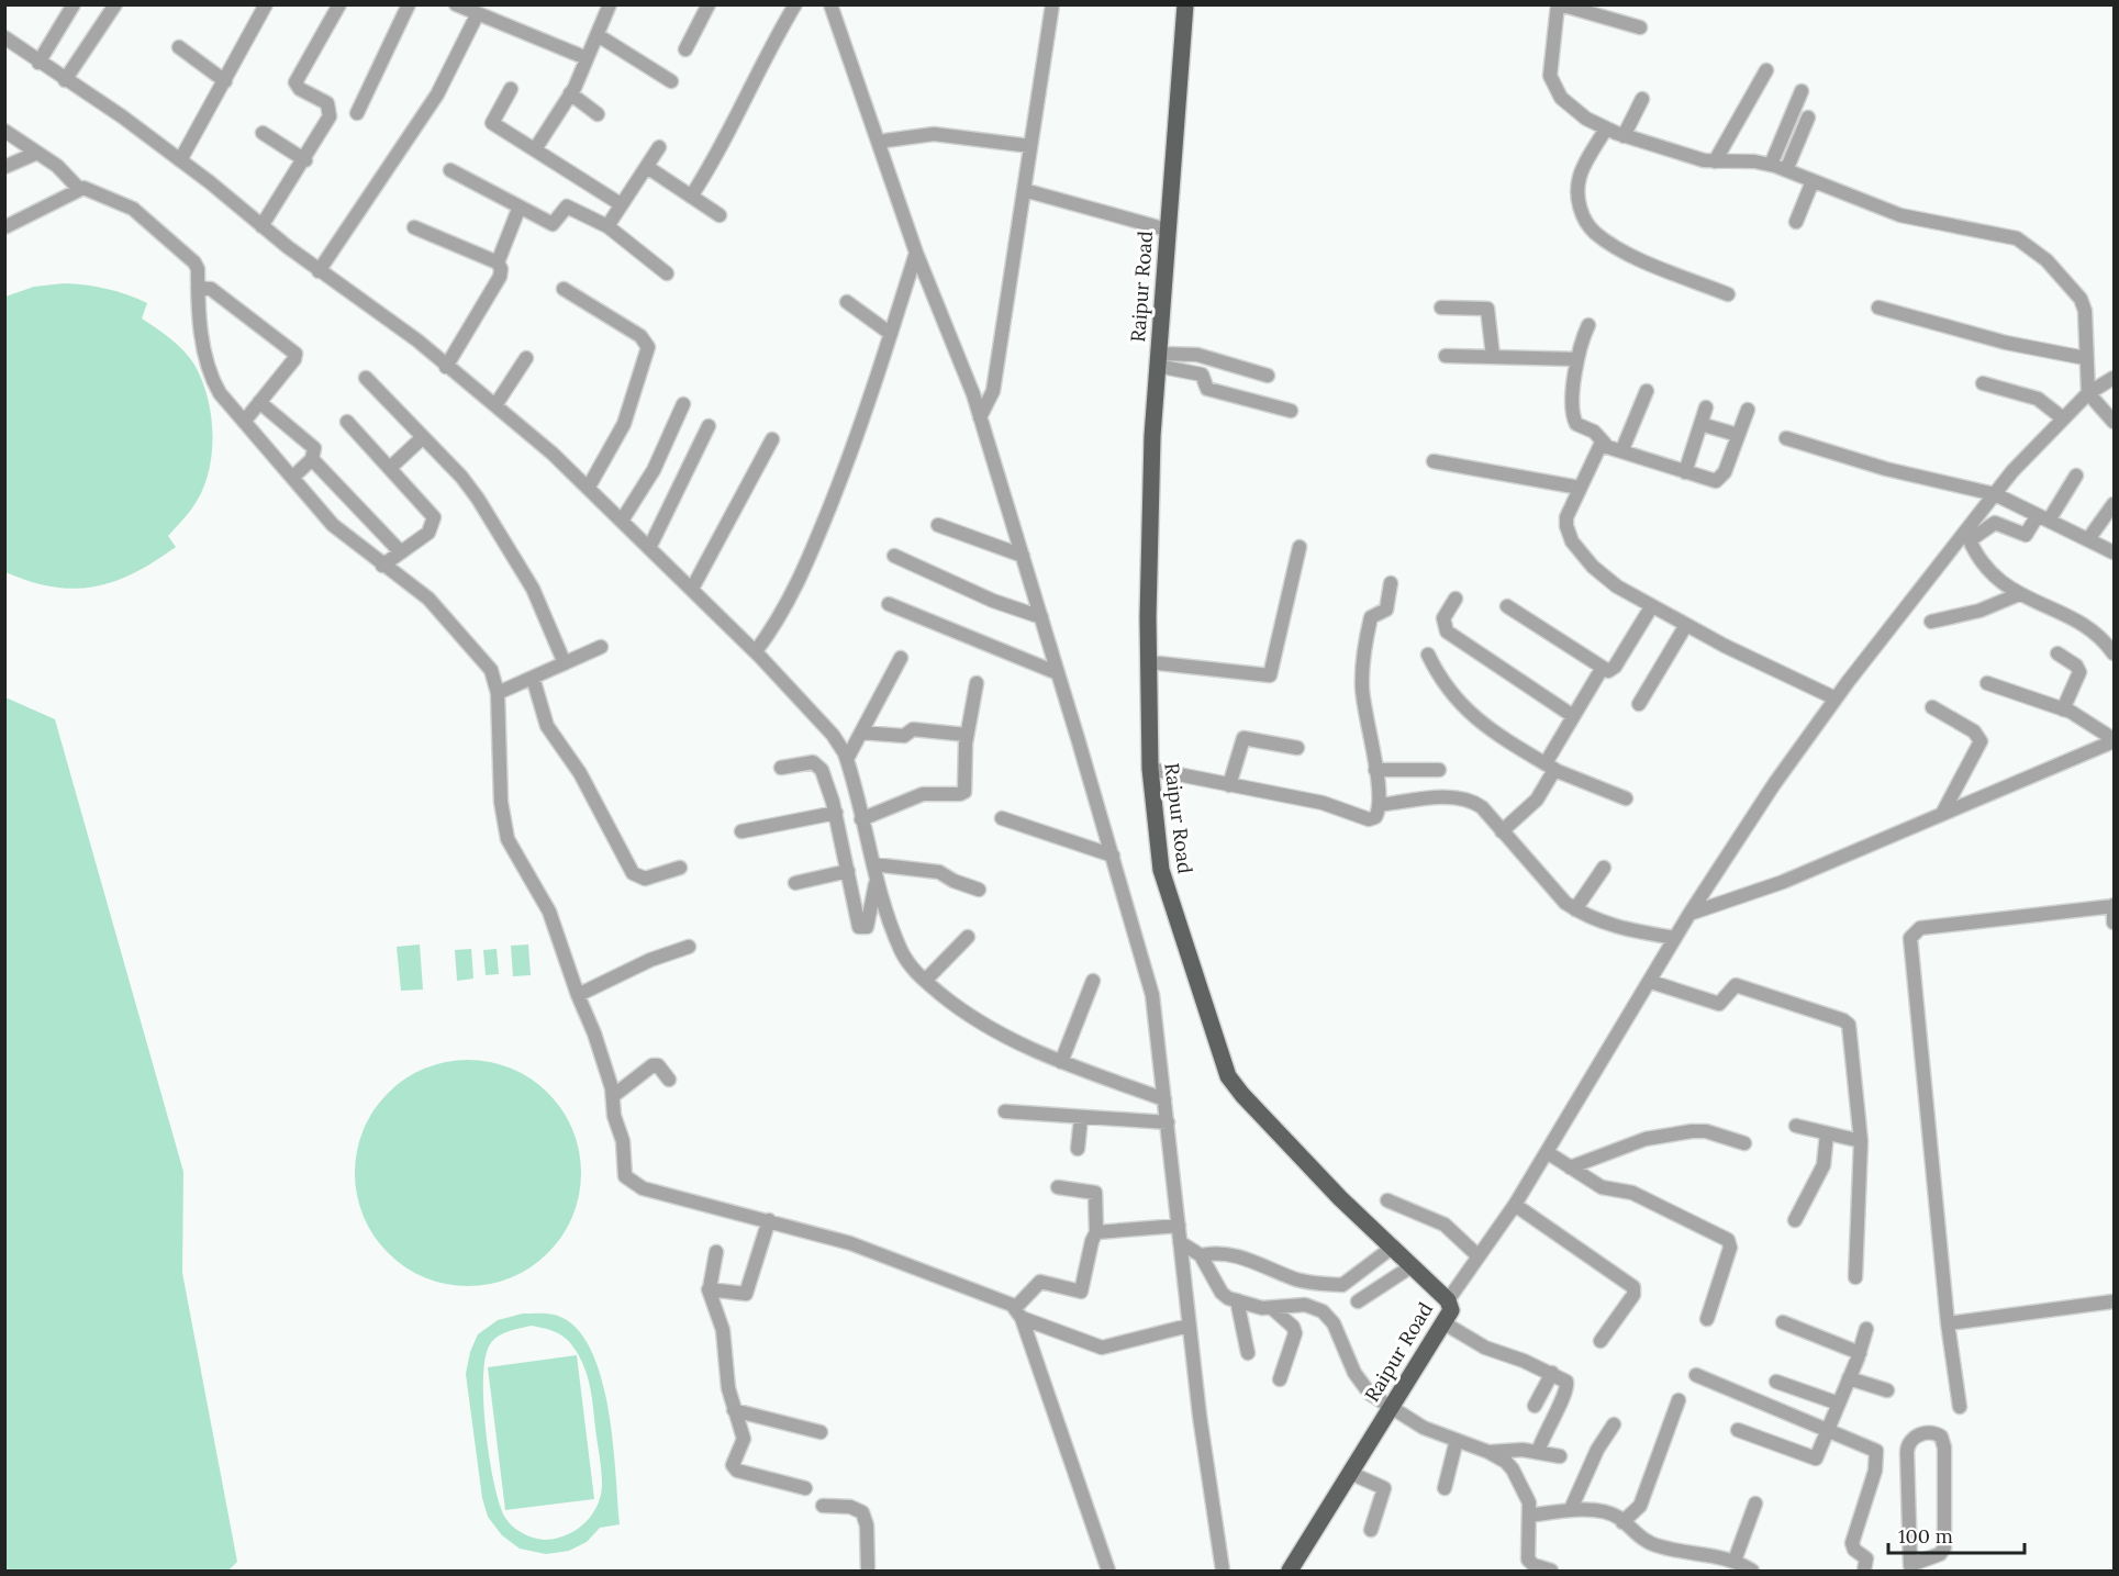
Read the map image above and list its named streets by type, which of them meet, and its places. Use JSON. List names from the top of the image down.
{
  "streets": {
    "main road": ["Raipur Road"]
  },
  "scale_bar": "100 m"
}
